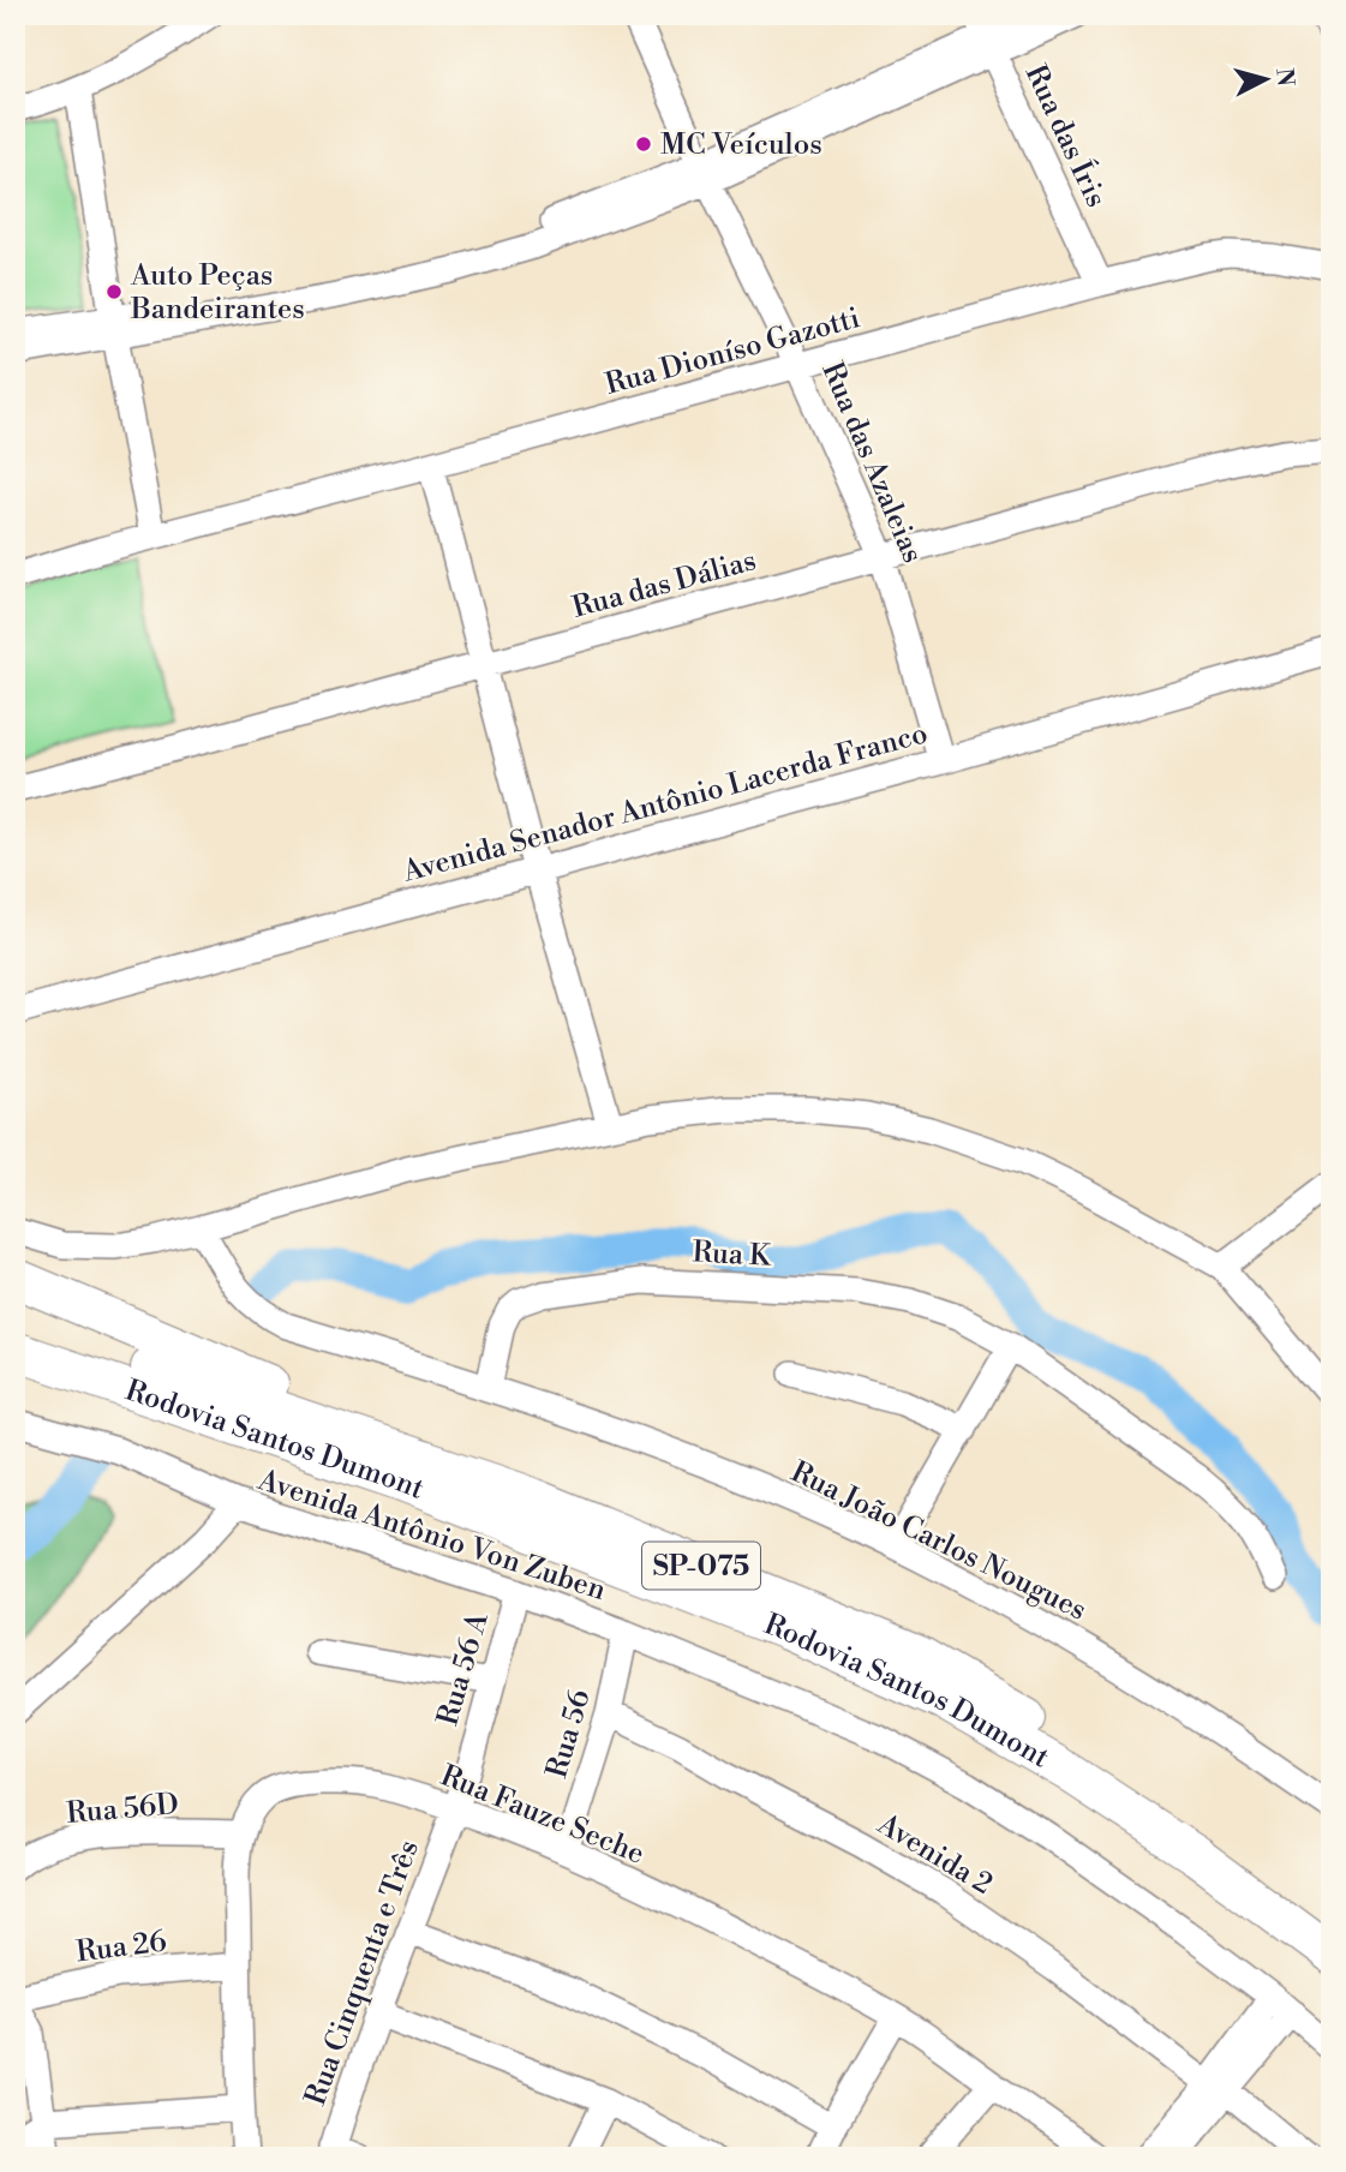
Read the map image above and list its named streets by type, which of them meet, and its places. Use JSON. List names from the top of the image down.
{
  "streets": {
    "highway": ["Rodovia Santos Dumont", "SP-075"],
    "street": [
      "Rua das Íris",
      "Rua Dioníso Gazotti",
      "Rua das Azaleias",
      "Rua das Dálias",
      "Avenida Senador Antônio Lacerda Franco",
      "Rua K",
      "Avenida Antônio Von Zuben",
      "Rua João Carlos Nougues",
      "Rua 56 A",
      "Rua 56",
      "Rua 56D",
      "Rua Fauze Seche",
      "Avenida 2",
      "Rua 26",
      "Rua Cinquenta e Três"
    ]
  },
  "crossings": [
    ["Rua das Íris", "Rua Dioníso Gazotti"],
    ["Rua Dioníso Gazotti", "Rua das Azaleias"],
    ["Rua das Azaleias", "Rua das Dálias"],
    ["Rua das Azaleias", "Avenida Senador Antônio Lacerda Franco"],
    ["Rua K", "Rua João Carlos Nougues"],
    ["Avenida Antônio Von Zuben", "Rua 56 A"],
    ["Avenida Antônio Von Zuben", "Rua 56"],
    ["Rua 56 A", "Rua Fauze Seche"],
    ["Rua 56 A", "Rua Cinquenta e Três"],
    ["Rua 56", "Rua Fauze Seche"],
    ["Rua 56", "Avenida 2"],
    ["Rua 56D", "Rua Fauze Seche"],
    ["Rua Fauze Seche", "Rua 26"],
    ["Rua Fauze Seche", "Rua Cinquenta e Três"]
  ],
  "places": ["MC Veículos", "Auto Peças Bandeirantes"],
  "north": "right"
}
